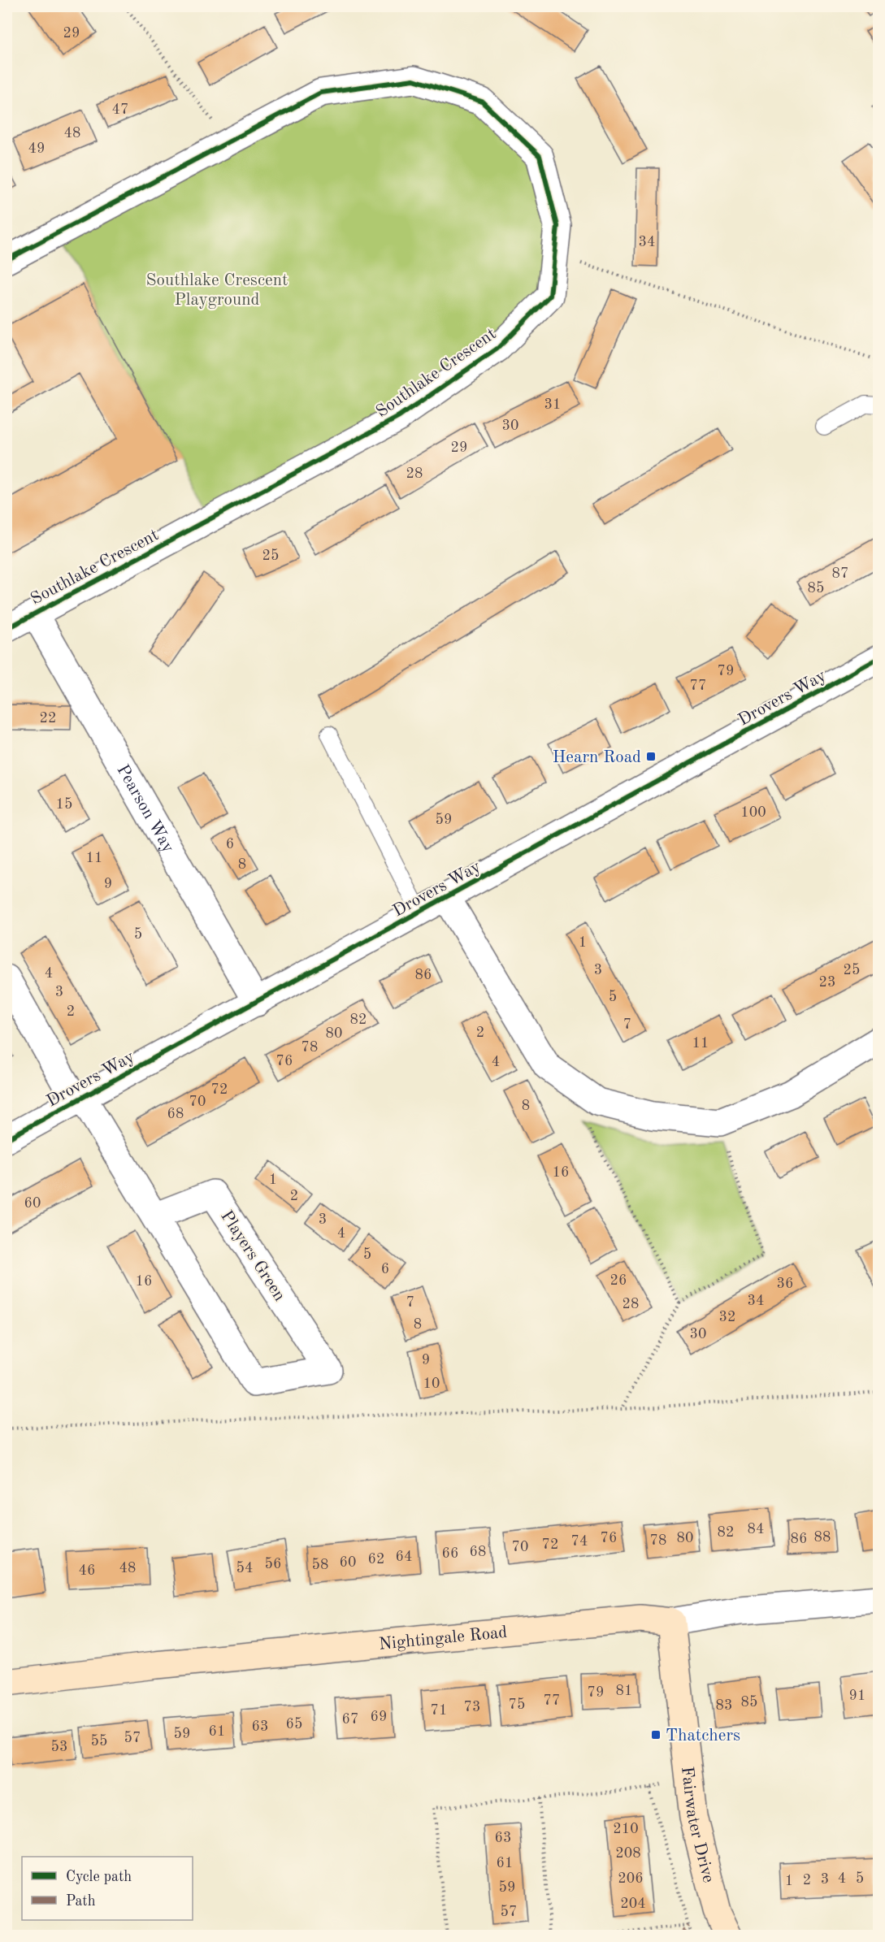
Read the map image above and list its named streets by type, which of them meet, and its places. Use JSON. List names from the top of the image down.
{
  "streets": {
    "street": [
      "Southlake Crescent",
      "Drovers Way",
      "Pearson Way",
      "Players Green",
      "Nightingale Road",
      "Fairwater Drive"
    ]
  },
  "crossings": [
    ["Southlake Crescent", "Pearson Way"],
    ["Drovers Way", "Pearson Way"],
    ["Drovers Way", "Players Green"],
    ["Nightingale Road", "Fairwater Drive"]
  ],
  "parks": ["Southlake Crescent Playground"],
  "places": {
    "transit": ["Hearn Road", "Thatchers"]
  },
  "house_numbers": [
    "29",
    "47",
    "48",
    "49",
    "34",
    "31",
    "30",
    "29",
    "28",
    "25",
    "87",
    "85",
    "79",
    "77",
    "22",
    "15",
    "100",
    "59",
    "6",
    "11",
    "8",
    "9",
    "5",
    "1",
    "3",
    "25",
    "4",
    "86",
    "23",
    "3",
    "5",
    "2",
    "82",
    "7",
    "2",
    "80",
    "11",
    "78",
    "76",
    "4",
    "72",
    "70",
    "8",
    "68",
    "16",
    "1",
    "2",
    "60",
    "3",
    "4",
    "5",
    "6",
    "26",
    "16",
    "36",
    "34",
    "7",
    "28",
    "32",
    "8",
    "30",
    "9",
    "10",
    "84",
    "82",
    "88",
    "76",
    "80",
    "86",
    "78",
    "74",
    "72",
    "70",
    "68",
    "66",
    "64",
    "62",
    "60",
    "56",
    "58",
    "48",
    "54",
    "46",
    "81",
    "79",
    "91",
    "77",
    "85",
    "75",
    "83",
    "73",
    "71",
    "69",
    "67",
    "65",
    "63",
    "61",
    "59",
    "57",
    "55",
    "53",
    "210",
    "63",
    "208",
    "61",
    "206",
    "4",
    "5",
    "3",
    "2",
    "1",
    "59",
    "204",
    "57"
  ],
  "legend": ["Cycle path", "Path"]
}
